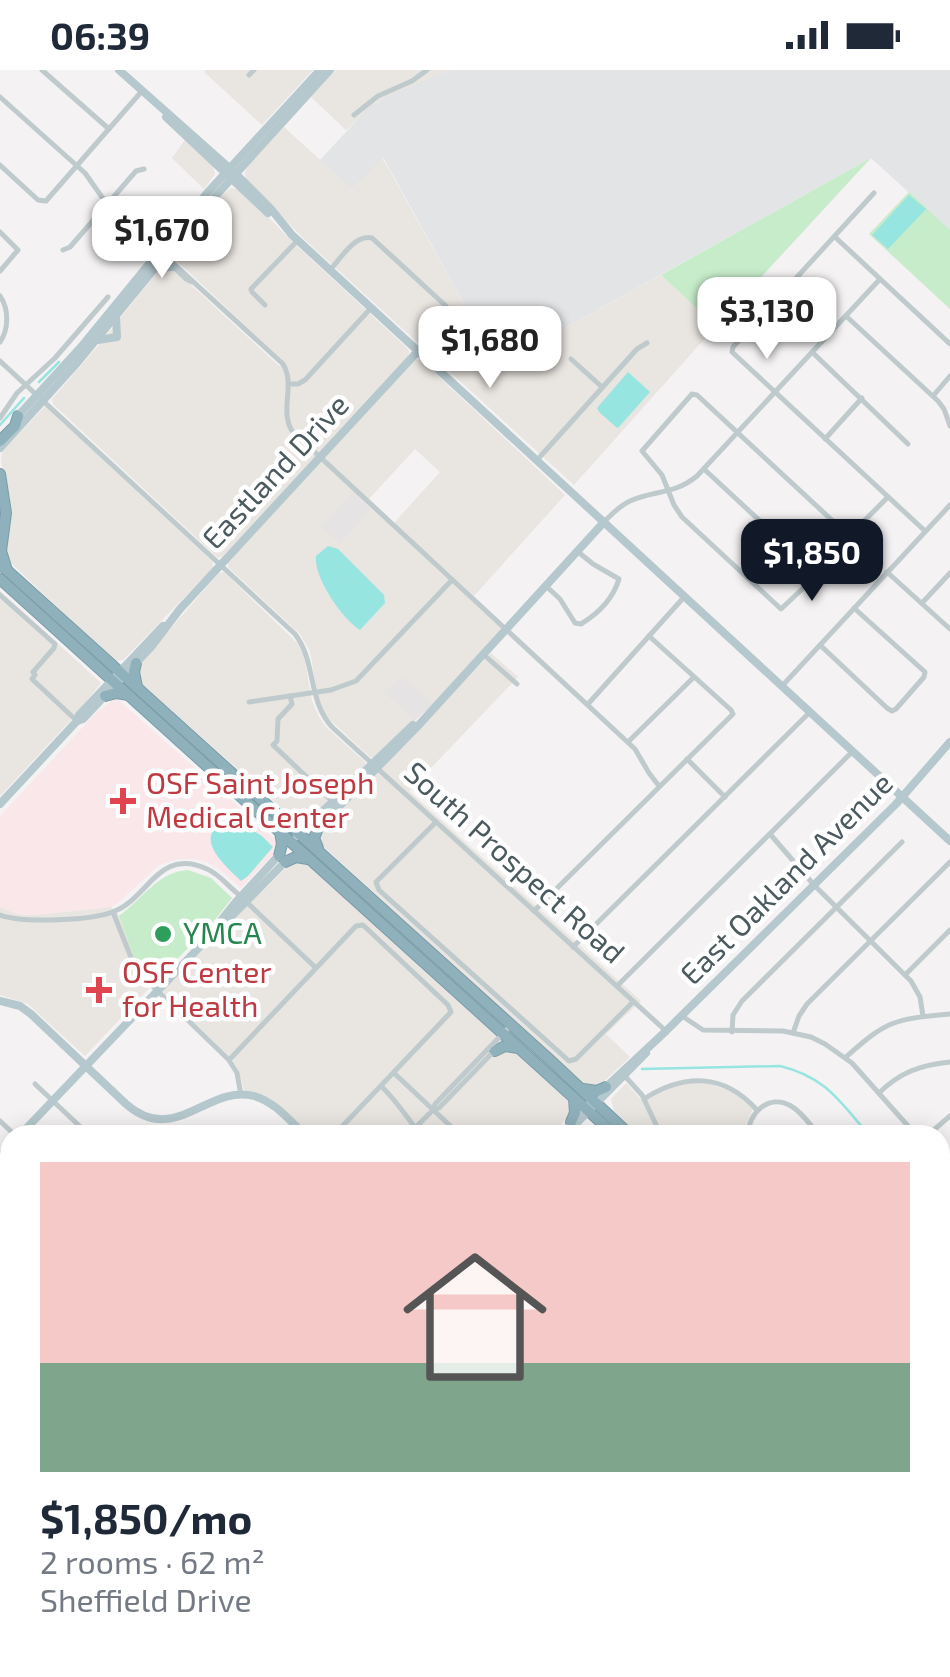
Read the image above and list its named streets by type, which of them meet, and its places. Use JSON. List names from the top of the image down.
{
  "streets": {
    "main road": ["Eastland Drive", "East Oakland Avenue"],
    "street": ["South Prospect Road"]
  },
  "crossings": [
    ["Eastland Drive", "South Prospect Road"],
    ["South Prospect Road", "East Oakland Avenue"]
  ],
  "places": {
    "health": ["OSF Saint Joseph Medical Center", "OSF Center for Health"],
    "other": ["YMCA"]
  },
  "page": {
    "status": "06:39",
    "price": [
      "$1,670",
      "$3,130",
      "$1,680",
      "$1,850"
    ],
    "list": [
      {
        "name": "$1,850/mo",
        "note": "2 rooms · 62 m² · Sheffield Drive"
      }
    ]
  }
}
